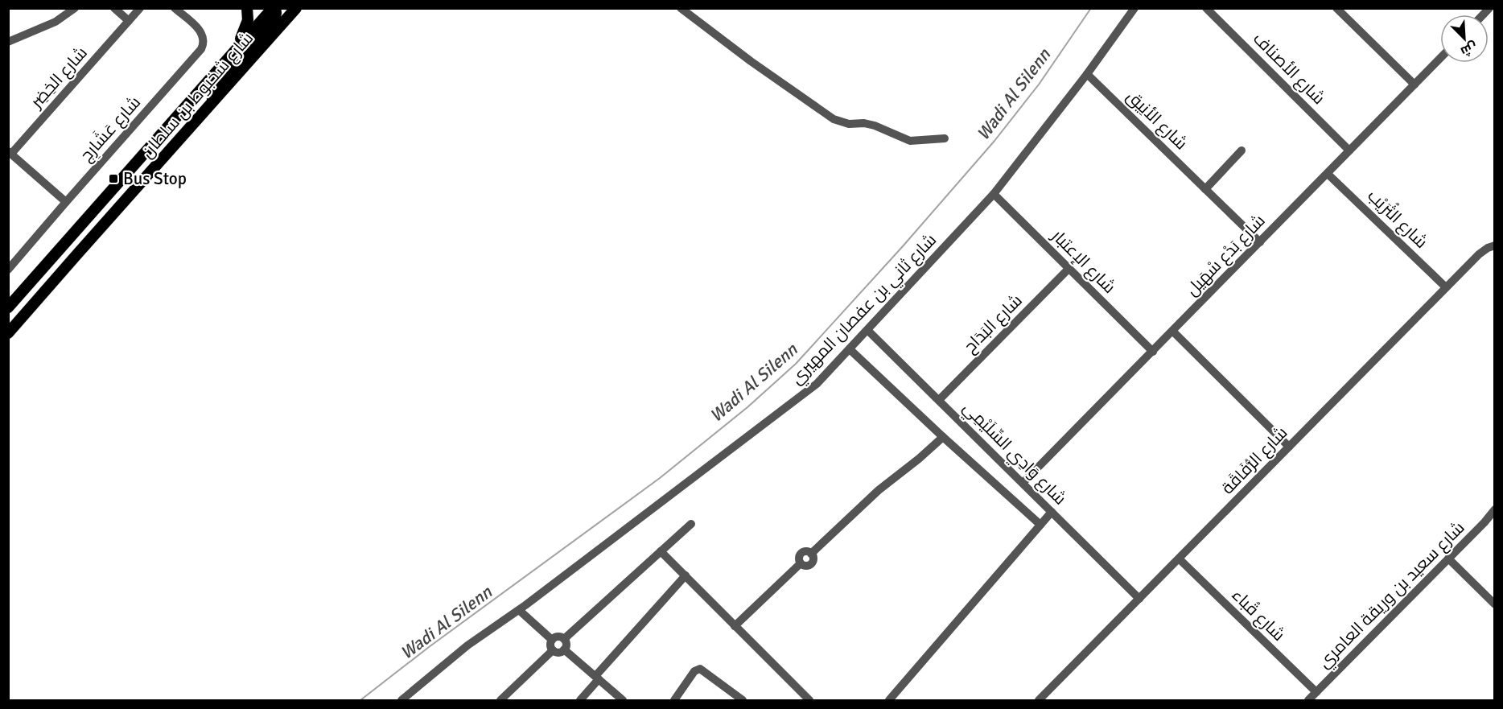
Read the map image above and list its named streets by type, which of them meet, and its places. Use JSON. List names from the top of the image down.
{
  "streets": {
    "main road": ["شارع شخبوط بن سلطان"],
    "street": [
      "شارع الأصناف",
      "شارع الخِضِر",
      "شارع الأنِيق",
      "شارع عَشَارِج",
      "شارع الثُرَيْب",
      "شارع بَدْع سْهَيل",
      "شارع الإعتبار",
      "شارع ثاني بن عفصان المهيري",
      "شارع البَدَاح",
      "شارع وَادِي السِّلَيْمِي",
      "شارع الرُّفَاقَة",
      "شارع سعيد بن وريقة العامري",
      "شارع قُباء"
    ]
  },
  "crossings": [
    ["شارع الأصناف", "شارع بَدْع سْهَيل"],
    ["شارع الأنِيق", "شارع بَدْع سْهَيل"],
    ["شارع الأنِيق", "شارع ثاني بن عفصان المهيري"],
    ["شارع الثُرَيْب", "شارع بَدْع سْهَيل"],
    ["شارع الثُرَيْب", "شارع الرُّفَاقَة"],
    ["شارع بَدْع سْهَيل", "شارع الإعتبار"],
    ["شارع بَدْع سْهَيل", "شارع وَادِي السِّلَيْمِي"],
    ["شارع الإعتبار", "شارع ثاني بن عفصان المهيري"],
    ["شارع الإعتبار", "شارع البَدَاح"],
    ["شارع ثاني بن عفصان المهيري", "شارع وَادِي السِّلَيْمِي"],
    ["شارع البَدَاح", "شارع وَادِي السِّلَيْمِي"],
    ["شارع وَادِي السِّلَيْمِي", "شارع الرُّفَاقَة"],
    ["شارع الرُّفَاقَة", "شارع قُباء"],
    ["شارع سعيد بن وريقة العامري", "شارع قُباء"]
  ],
  "water": ["Wadi Al Silenn"],
  "places": {
    "transit": ["Bus Stop"]
  },
  "north": "bottom right"
}
